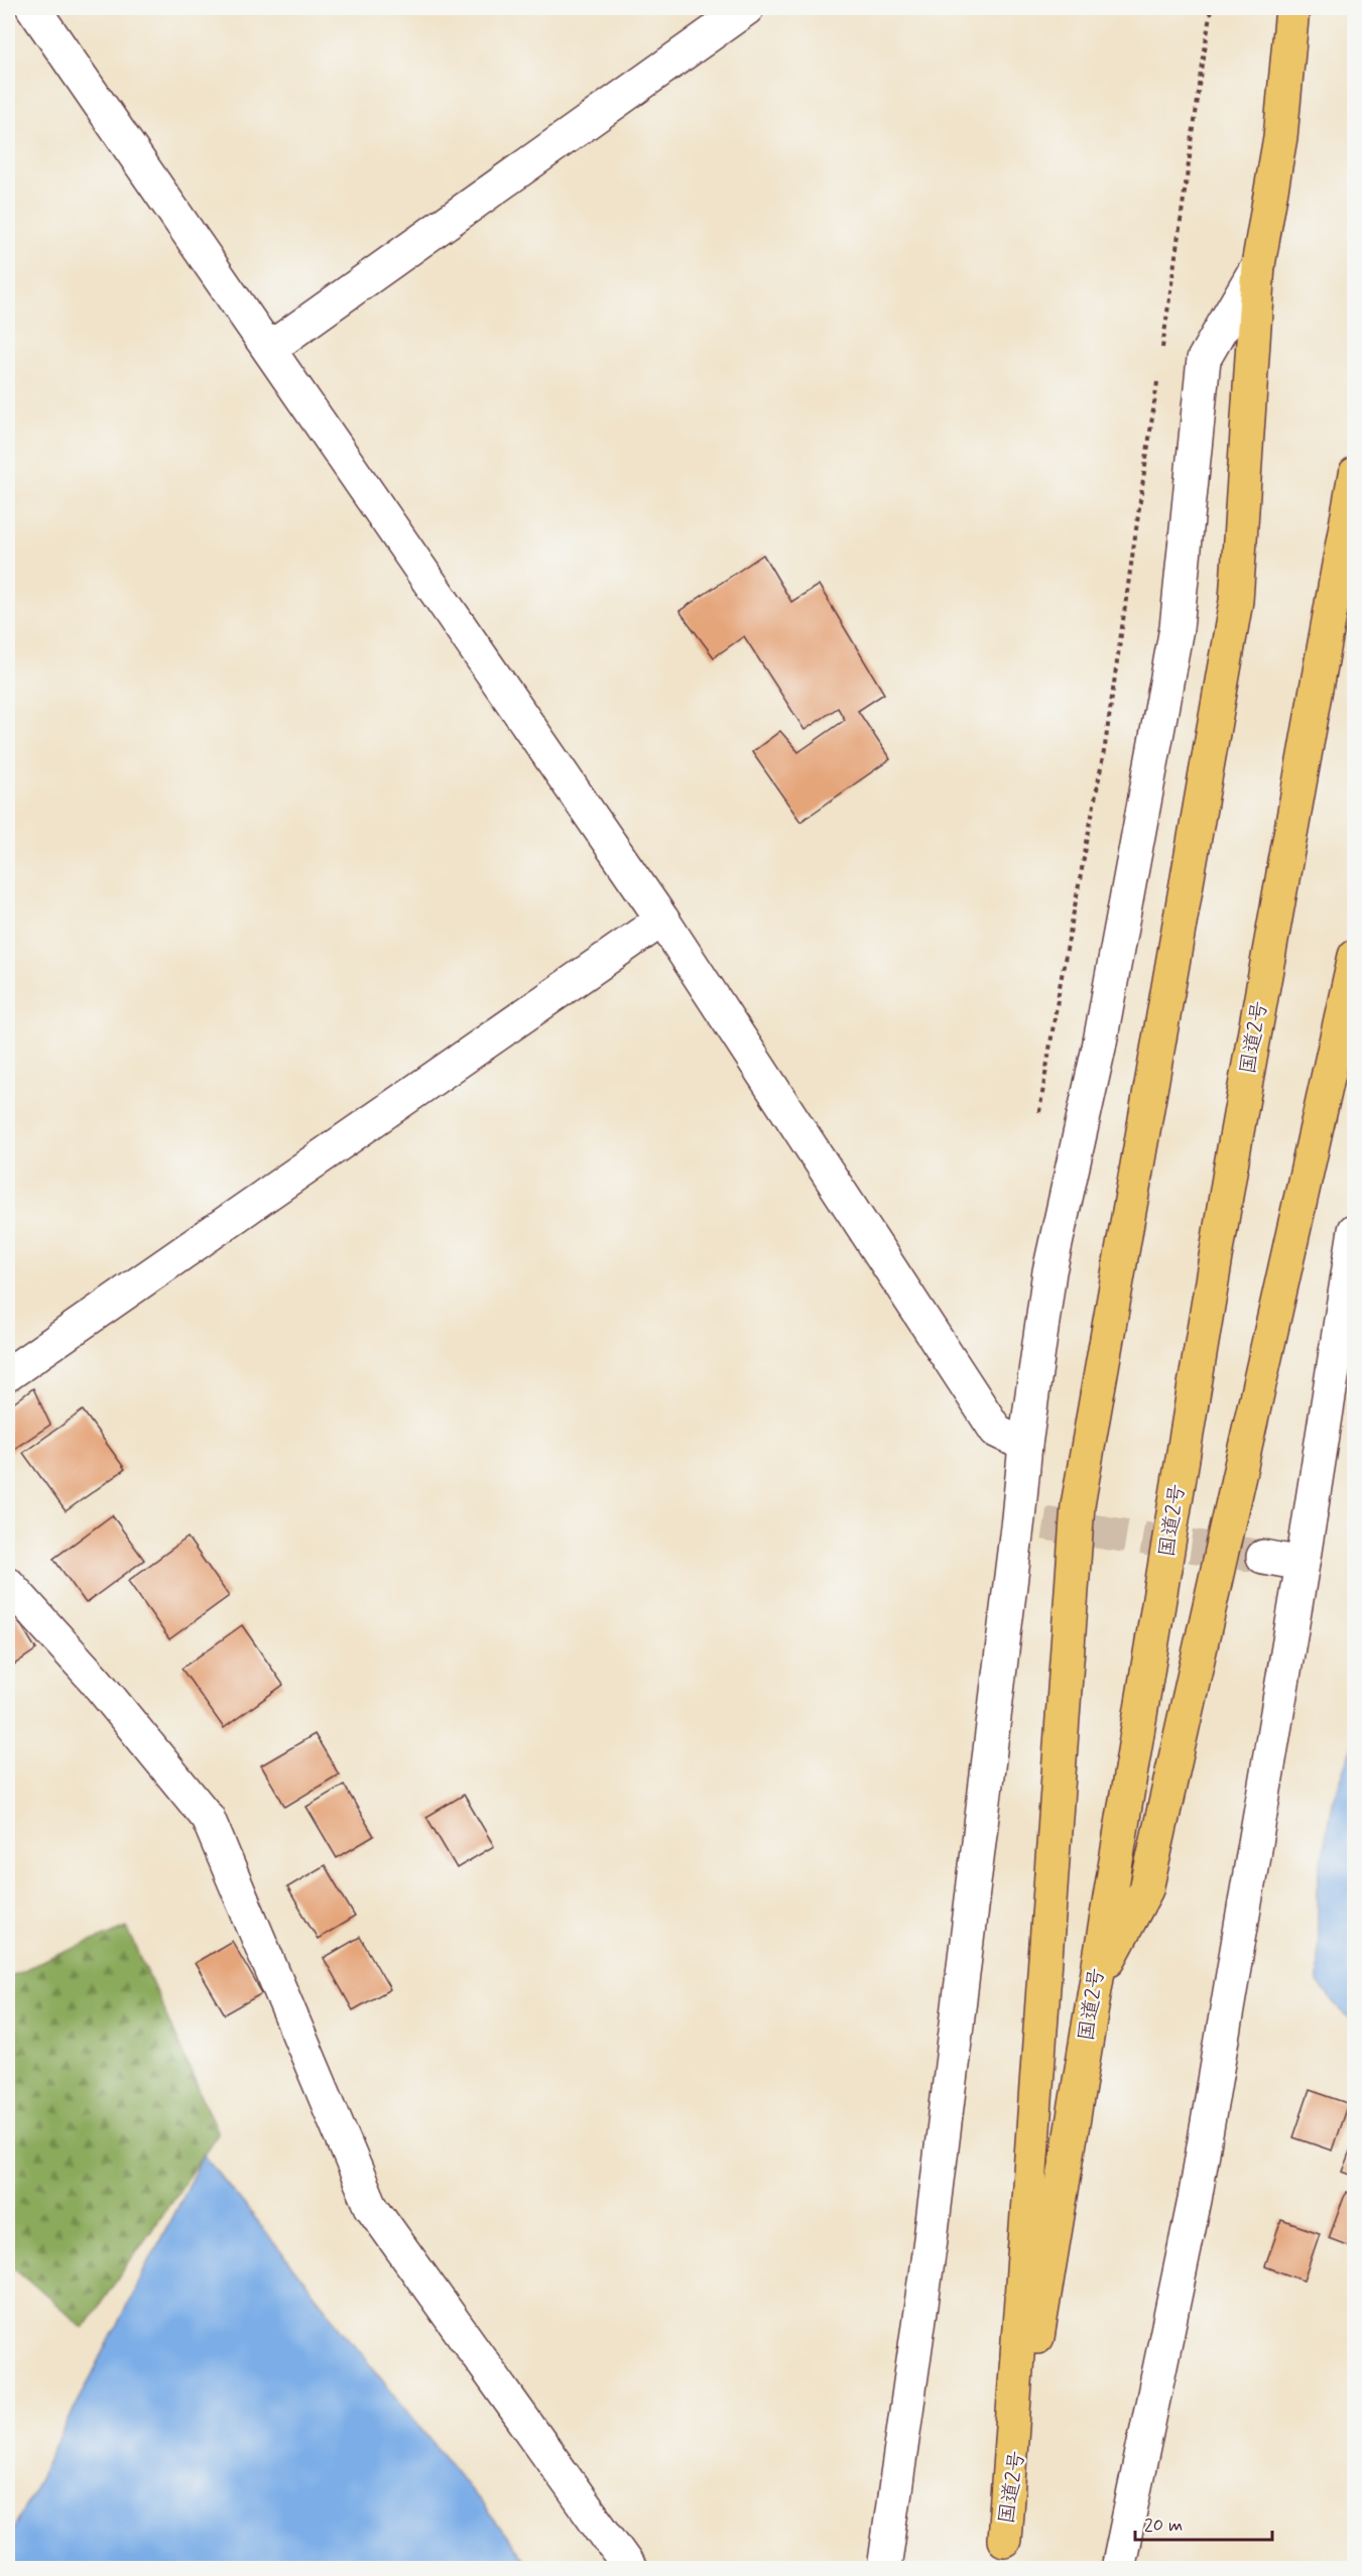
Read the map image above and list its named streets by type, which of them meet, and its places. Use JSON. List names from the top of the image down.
{
  "streets": {
    "highway": ["国道2号"]
  },
  "scale_bar": "20 m"
}
